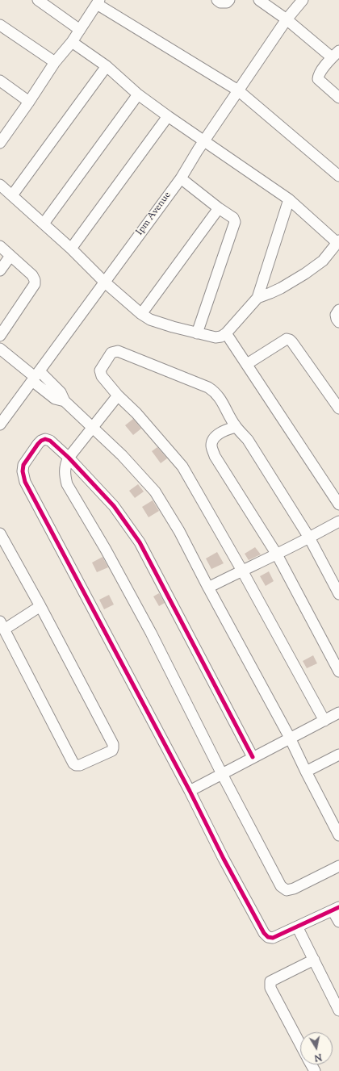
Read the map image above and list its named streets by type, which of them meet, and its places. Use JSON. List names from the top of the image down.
{
  "streets": {
    "street": ["Ipm Avenue"]
  },
  "north": "bottom"
}
